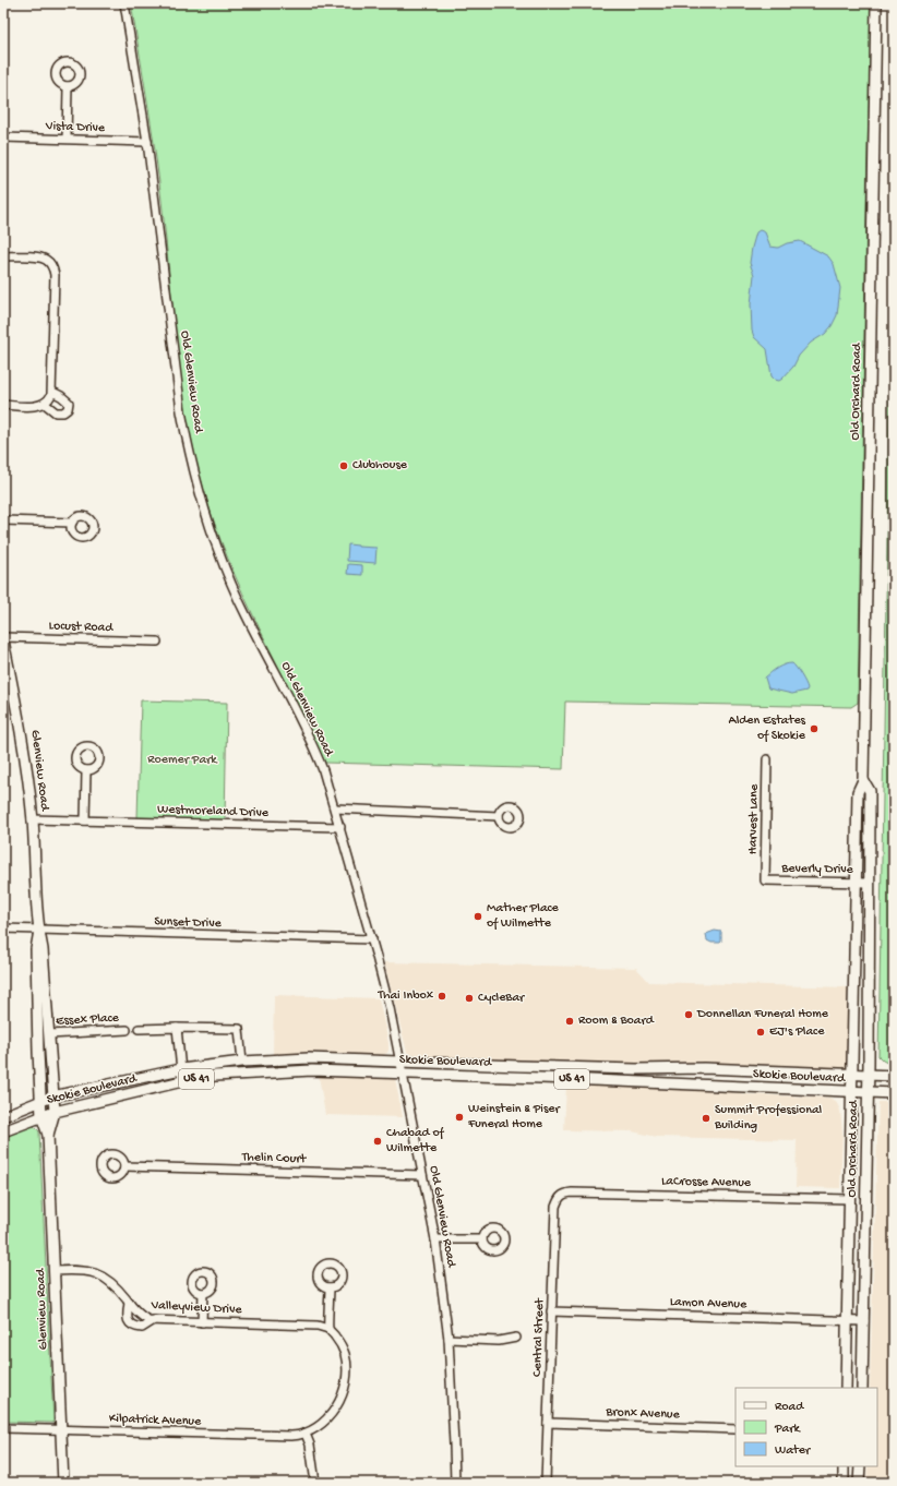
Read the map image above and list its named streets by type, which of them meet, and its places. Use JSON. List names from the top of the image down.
{
  "streets": {
    "main road": [
      "Old Orchard Road",
      "Glenview Road",
      "Skokie Boulevard",
      "US 41"
    ],
    "street": [
      "Vista Drive",
      "Old Glenview Road",
      "Locust Road",
      "Westmoreland Drive",
      "Harvest Lane",
      "Beverly Drive",
      "Sunset Drive",
      "Essex Place",
      "Thelin Court",
      "LaCrosse Avenue",
      "Lamon Avenue",
      "Valleyview Drive",
      "Central Street",
      "Bronx Avenue",
      "Kilpatrick Avenue"
    ]
  },
  "crossings": [
    ["Vista Drive", "Old Glenview Road"],
    ["Old Glenview Road", "Westmoreland Drive"],
    ["Old Glenview Road", "Sunset Drive"],
    ["Old Glenview Road", "Skokie Boulevard"],
    ["Old Glenview Road", "Thelin Court"],
    ["Old Orchard Road", "Beverly Drive"],
    ["Old Orchard Road", "Skokie Boulevard"],
    ["Old Orchard Road", "LaCrosse Avenue"],
    ["Old Orchard Road", "Lamon Avenue"],
    ["Glenview Road", "Westmoreland Drive"],
    ["Glenview Road", "Sunset Drive"],
    ["Glenview Road", "Essex Place"],
    ["Glenview Road", "Skokie Boulevard"],
    ["Glenview Road", "Valleyview Drive"],
    ["Glenview Road", "Kilpatrick Avenue"],
    ["Harvest Lane", "Beverly Drive"],
    ["LaCrosse Avenue", "Central Street"],
    ["Lamon Avenue", "Central Street"],
    ["Central Street", "Bronx Avenue"]
  ],
  "parks": ["Roemer Park"],
  "places": [
    "Clubhouse",
    "Alden Estates of Skokie",
    "Mather Place of Wilmette",
    "Thai Inbox",
    "CycleBar",
    "Donnellan Funeral Home",
    "Room & Board",
    "EJ's Place",
    "Weinstein & Piser Funeral Home",
    "Summit Professional Building",
    "Chabad of Wilmette"
  ],
  "legend": ["Road", "Park", "Water"]
}
